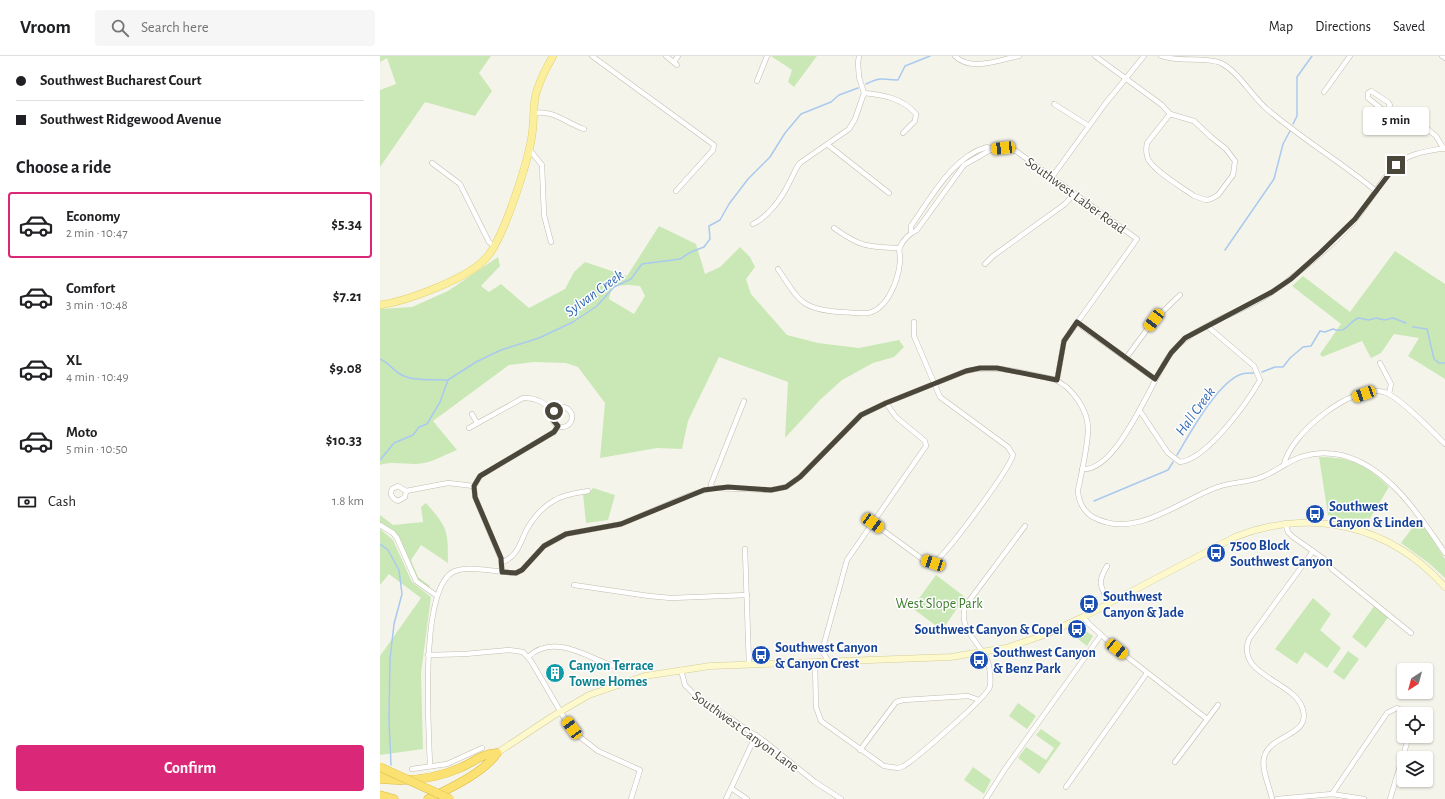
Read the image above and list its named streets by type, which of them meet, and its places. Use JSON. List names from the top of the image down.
{
  "streets": {
    "street": ["Southwest Laber Road", "Southwest Canyon Lane"]
  },
  "water": ["Sylvan Creek", "Hall Creek"],
  "parks": ["West Slope Park"],
  "places": {
    "bus stop": [
      "Southwest Canyon & Linden",
      "7500 Block Southwest Canyon",
      "Southwest Canyon & Jade",
      "Southwest Canyon & Copel",
      "Southwest Canyon & Canyon Crest",
      "Southwest Canyon & Benz Park"
    ],
    "building": ["Canyon Terrace Towne Homes"]
  },
  "north": "bottom left",
  "page": {
    "header": "Vroom",
    "search": "Search here",
    "nav": ["Map", "Directions", "Saved"],
    "banner": ["Southwest Bucharest Court", "Southwest Ridgewood Avenue"],
    "bubble": "5 min",
    "heading": "Choose a ride",
    "list": [
      {
        "name": "Economy",
        "note": "2 min · 10:47",
        "value": "$5.34"
      },
      {
        "name": "Comfort",
        "note": "3 min · 10:48",
        "value": "$7.21"
      },
      {
        "name": "XL",
        "note": "4 min · 10:49",
        "value": "$9.08"
      },
      {
        "name": "Moto",
        "note": "5 min · 10:50",
        "value": "$10.33"
      }
    ],
    "pay": ["Cash", "1.8 km"],
    "buttons": "Confirm"
  }
}
